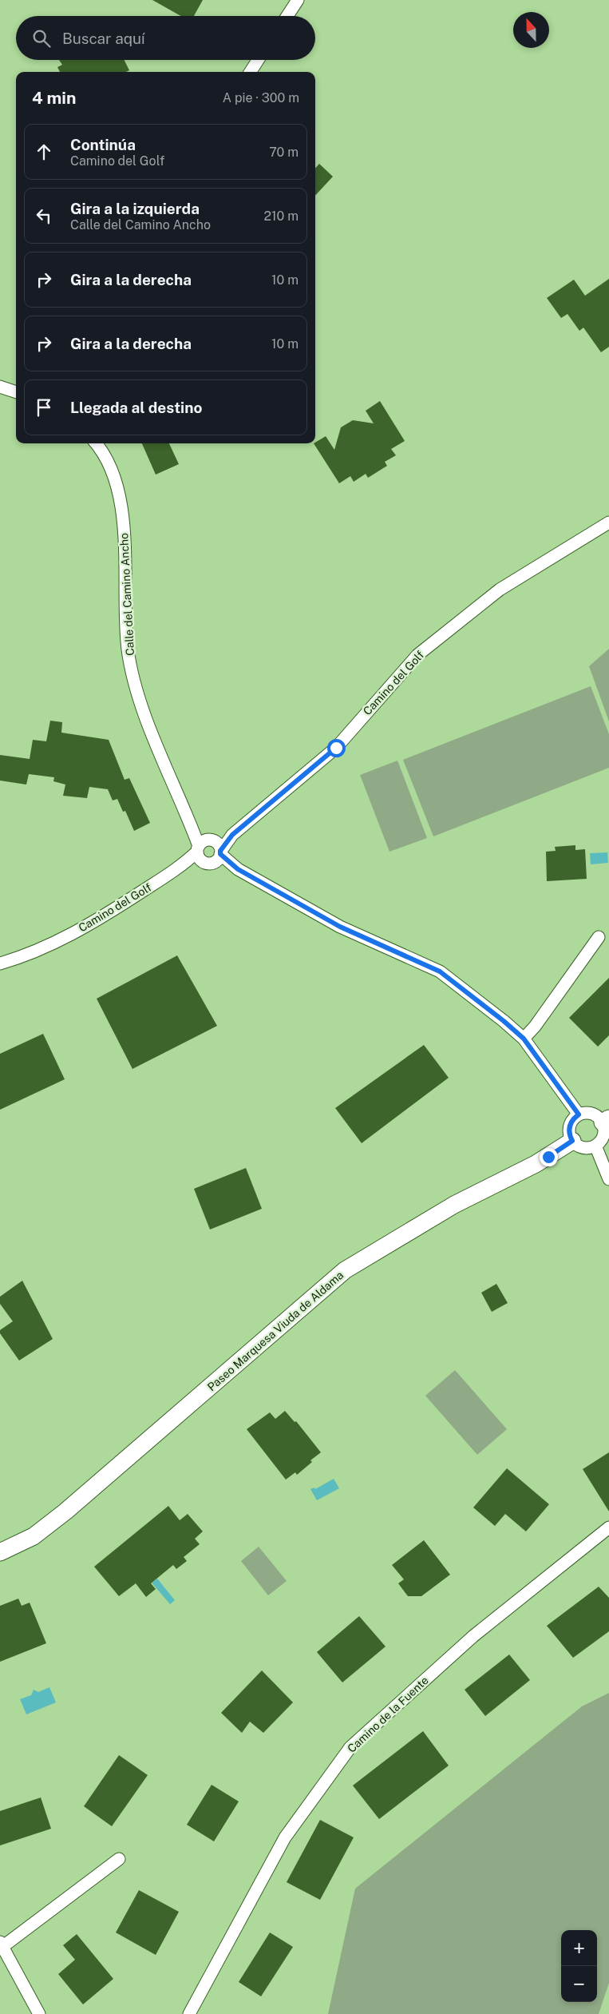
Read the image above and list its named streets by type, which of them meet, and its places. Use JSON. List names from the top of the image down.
{
  "streets": {
    "street": [
      "Calle del Camino Ancho",
      "Camino del Golf",
      "Paseo Marquesa Viuda de Aldama",
      "Camino de la Fuente"
    ]
  },
  "crossings": [
    ["Calle del Camino Ancho", "Camino del Golf"]
  ],
  "north": "top",
  "page": {
    "search": "Buscar aquí",
    "heading": ["4 min", "A pie · 300 m"],
    "list": [
      ["Continúa", "Camino del Golf", "70 m"],
      ["Gira a la izquierda", "Calle del Camino Ancho", "210 m"],
      ["Gira a la derecha", "10 m"],
      ["Gira a la derecha", "10 m"],
      "Llegada al destino"
    ],
    "map_buttons": ["+", "−"]
  }
}
